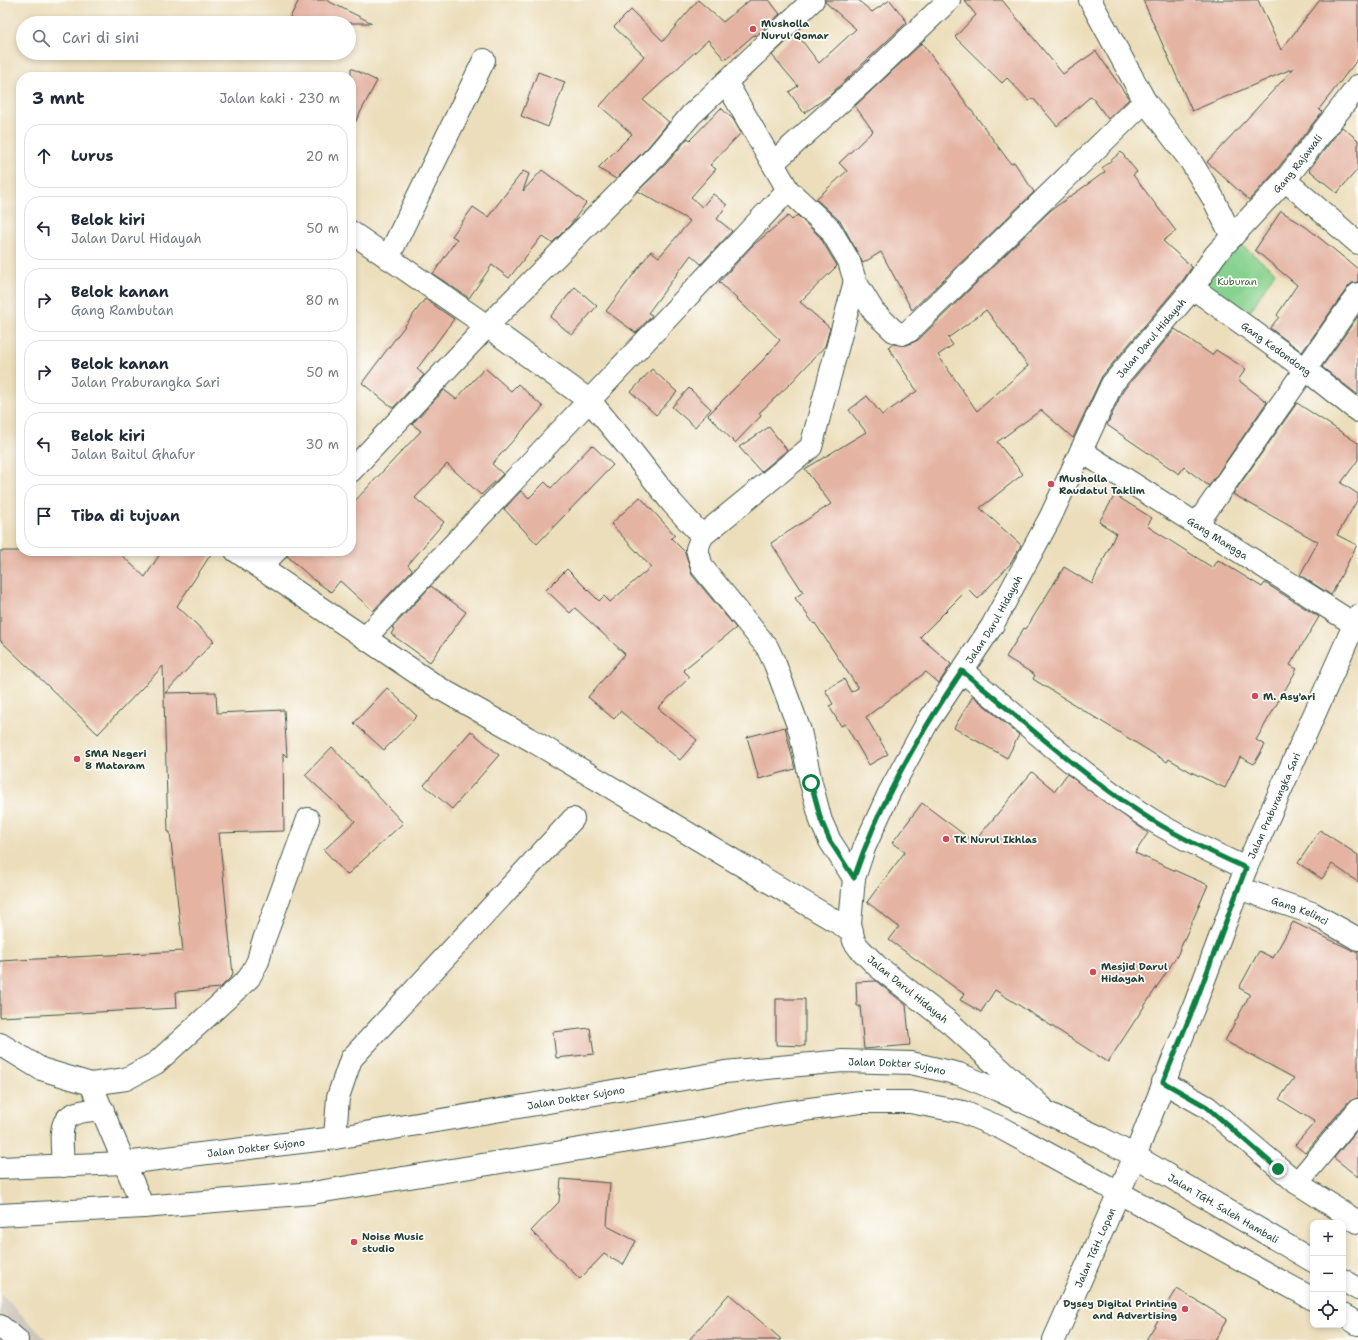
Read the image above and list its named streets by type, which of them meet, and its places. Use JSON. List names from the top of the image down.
{
  "streets": {
    "main road": [
      "Gang Rajawali",
      "Jalan Darul Hidayah",
      "Gang Kedondong",
      "Gang Mangga",
      "Jalan Praburangka Sari",
      "Gang Kelinci",
      "Jalan Dokter Sujono",
      "Jalan TGH. Saleh Hambali",
      "Jalan TGH. Lopan"
    ]
  },
  "crossings": [
    ["Gang Rajawali", "Jalan Darul Hidayah"],
    ["Jalan Darul Hidayah", "Gang Kedondong"],
    ["Jalan Darul Hidayah", "Gang Mangga"],
    ["Jalan Darul Hidayah", "Jalan Dokter Sujono"],
    ["Gang Mangga", "Jalan Praburangka Sari"],
    ["Jalan Praburangka Sari", "Gang Kelinci"],
    ["Jalan Praburangka Sari", "Jalan Dokter Sujono"],
    ["Jalan Praburangka Sari", "Jalan TGH. Saleh Hambali"],
    ["Jalan Praburangka Sari", "Jalan TGH. Lopan"],
    ["Jalan Dokter Sujono", "Jalan TGH. Saleh Hambali"],
    ["Jalan Dokter Sujono", "Jalan TGH. Lopan"],
    ["Jalan TGH. Saleh Hambali", "Jalan TGH. Lopan"]
  ],
  "parks": ["Kuburan"],
  "places": [
    "Musholla Nurul Qomar",
    "Musholla Raudatul Taklim",
    "M. Asy'ari",
    "SMA Negeri 8 Mataram",
    "TK Nurul Ikhlas",
    "Mesjid Darul Hidayah",
    "Noise Music studio",
    "Dysey Digital Printing and Advertising"
  ],
  "page": {
    "search": "Cari di sini",
    "heading": ["3 mnt", "Jalan kaki · 230 m"],
    "list": [
      ["Lurus", "20 m"],
      ["Belok kiri", "Jalan Darul Hidayah", "50 m"],
      ["Belok kanan", "Gang Rambutan", "80 m"],
      ["Belok kanan", "Jalan Praburangka Sari", "50 m"],
      ["Belok kiri", "Jalan Baitul Ghafur", "30 m"],
      "Tiba di tujuan"
    ],
    "map_buttons": ["+", "−"]
  }
}
